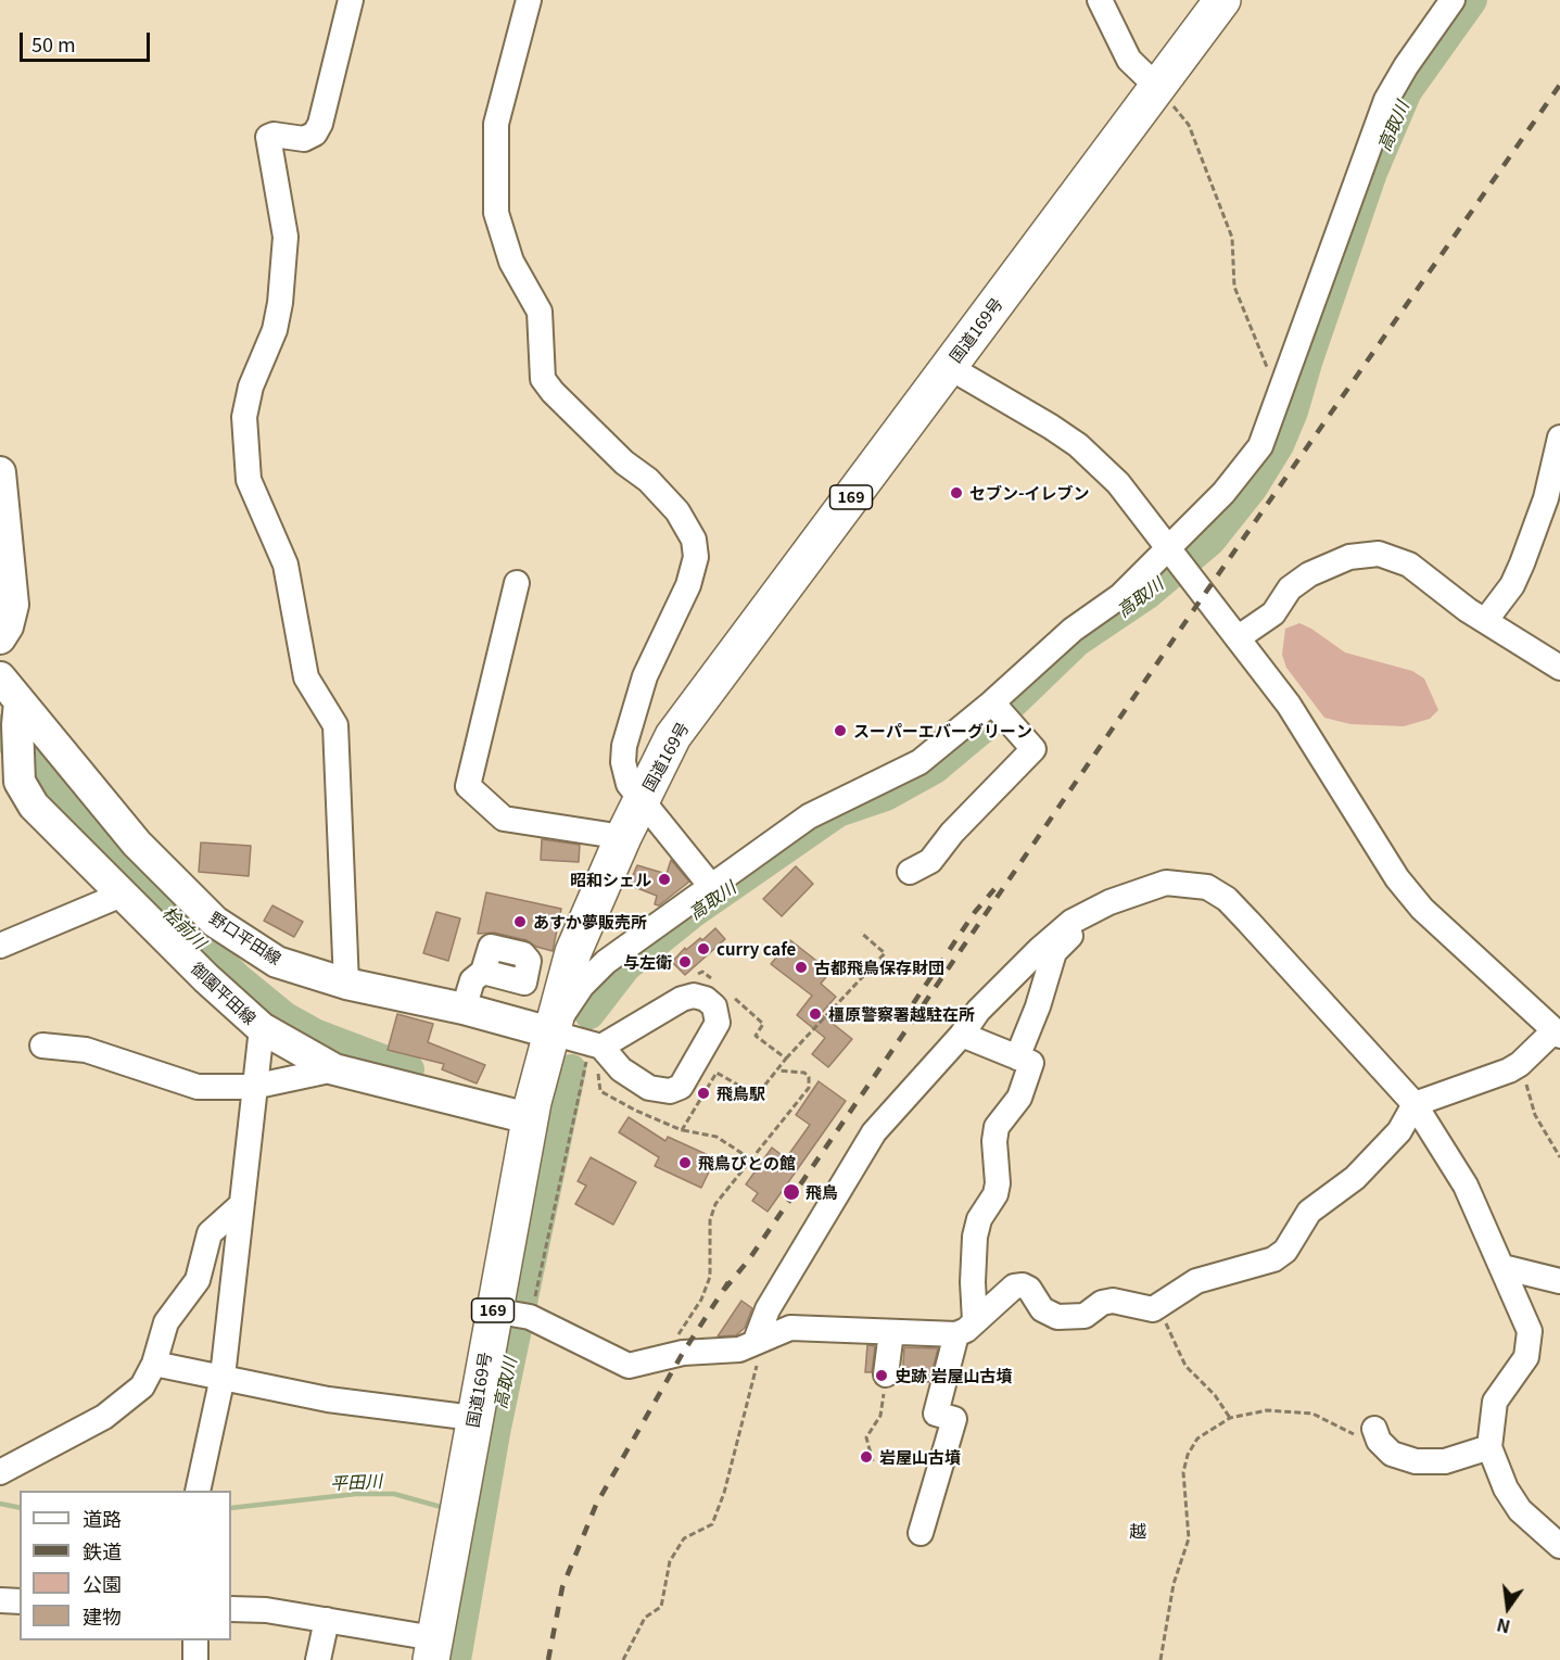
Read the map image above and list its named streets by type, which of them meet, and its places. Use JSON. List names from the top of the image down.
{
  "streets": {
    "highway": ["国道169号", "169"],
    "main road": ["野口平田線", "御園平田線"]
  },
  "crossings": [
    ["国道169号", "野口平田線"],
    ["国道169号", "御園平田線"],
    ["野口平田線", "御園平田線"]
  ],
  "districts": ["越"],
  "water": ["高取川", "桧前川", "平田川"],
  "places": [
    "セブン-イレブン",
    "スーパーエバーグリーン",
    "昭和シェル",
    "あすか夢販売所",
    "curry cafe",
    "与左衛",
    "古都飛鳥保存財団",
    "橿原警察署越駐在所",
    "飛鳥駅",
    "飛鳥びとの館",
    "飛鳥",
    "史跡 岩屋山古墳",
    "岩屋山古墳"
  ],
  "legend": [
    "道路",
    "鉄道",
    "公園",
    "建物"
  ],
  "scale_bar": "50 m",
  "north": "bottom"
}
